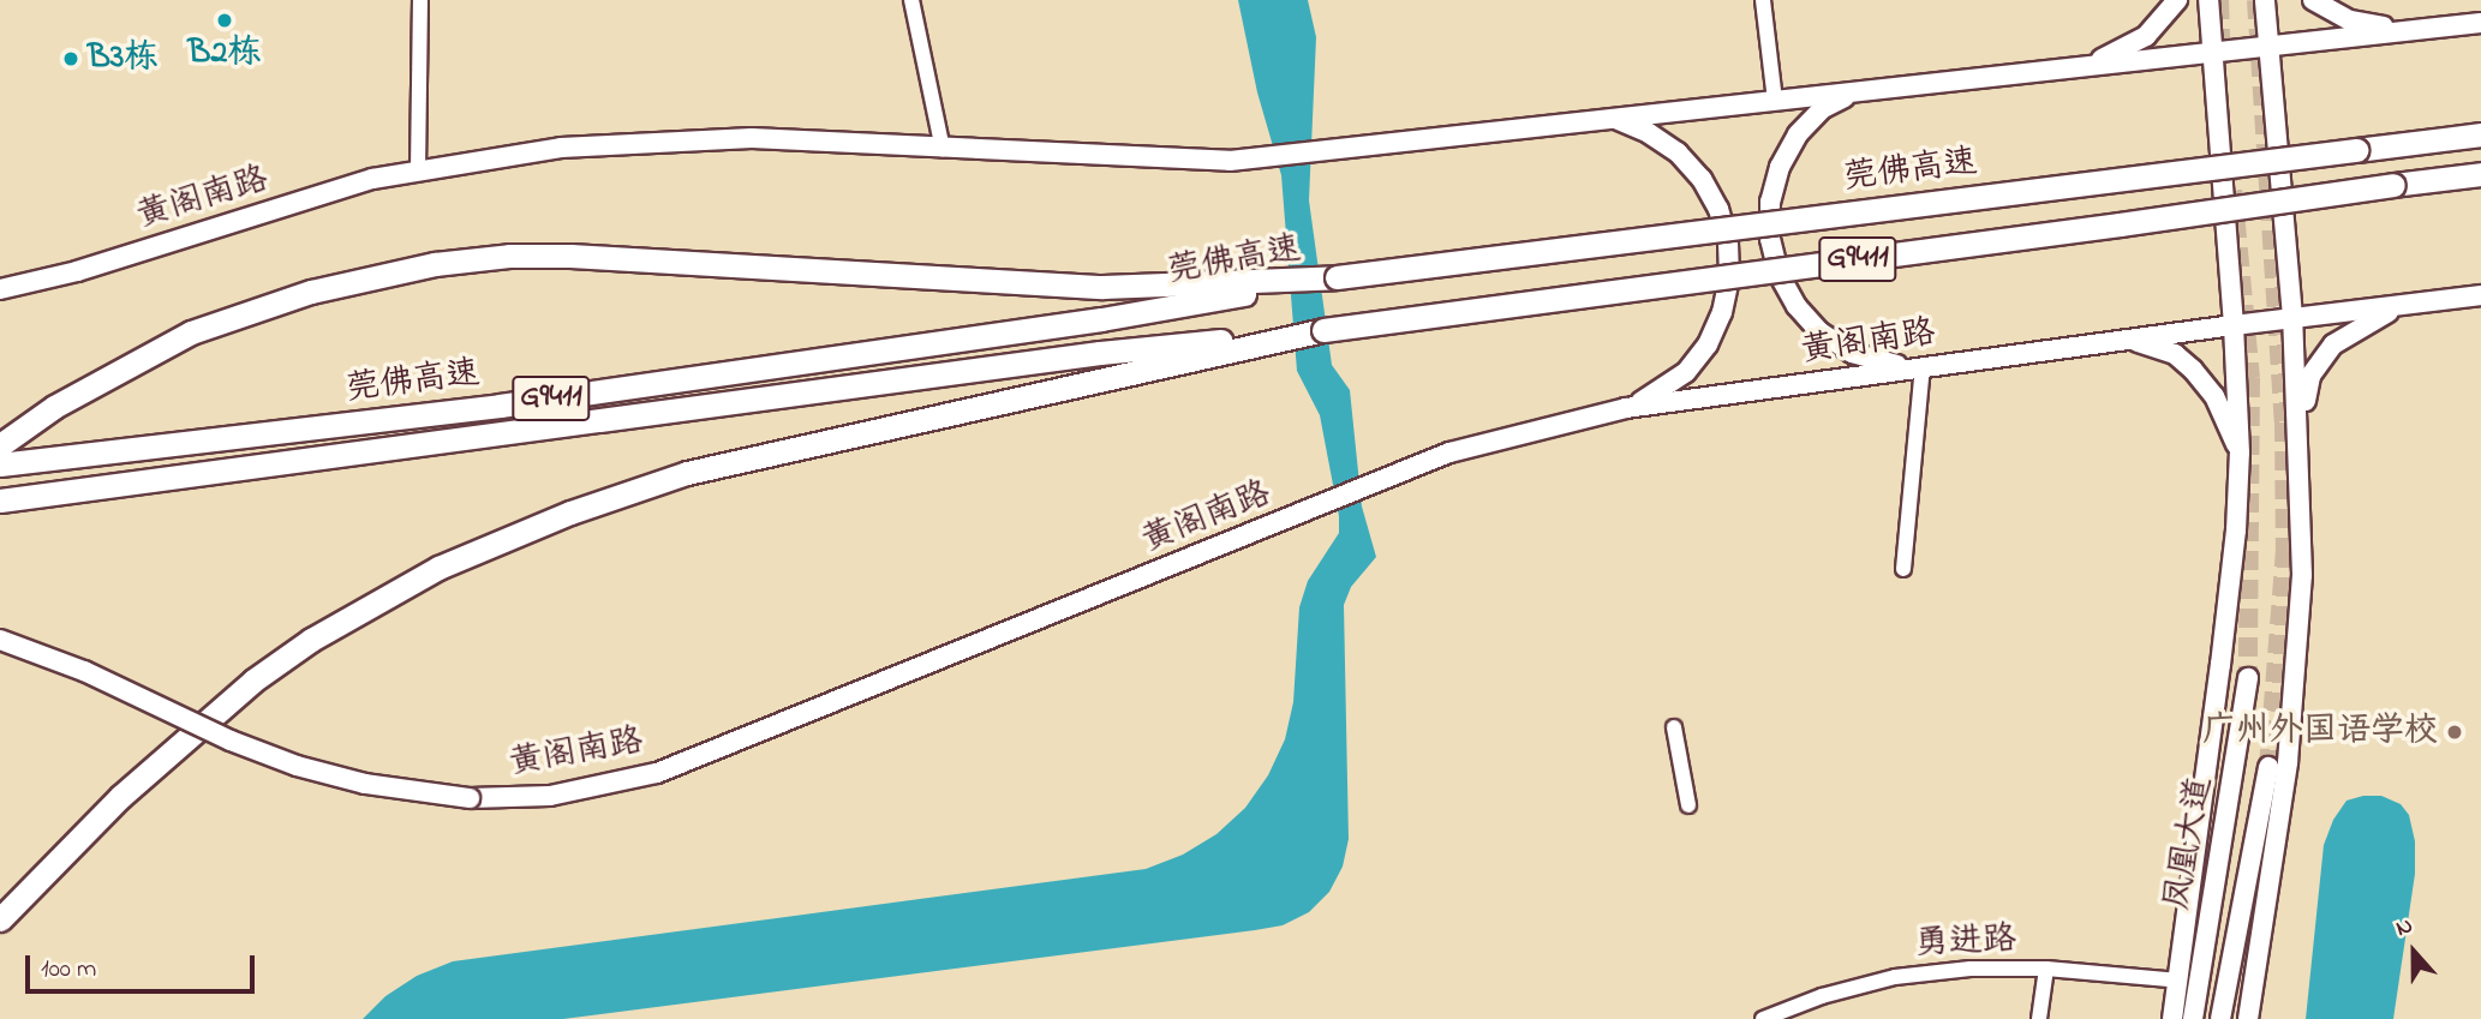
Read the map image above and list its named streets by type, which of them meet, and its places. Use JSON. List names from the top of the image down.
{
  "streets": {
    "highway": ["莞佛高速", "G9411"],
    "main road": ["黄阁南路", "凤凰大道"],
    "street": ["勇进路"]
  },
  "places": ["B2栋", "B3栋", "广州外国语学校"],
  "scale_bar": "100 m",
  "north": "top"
}
